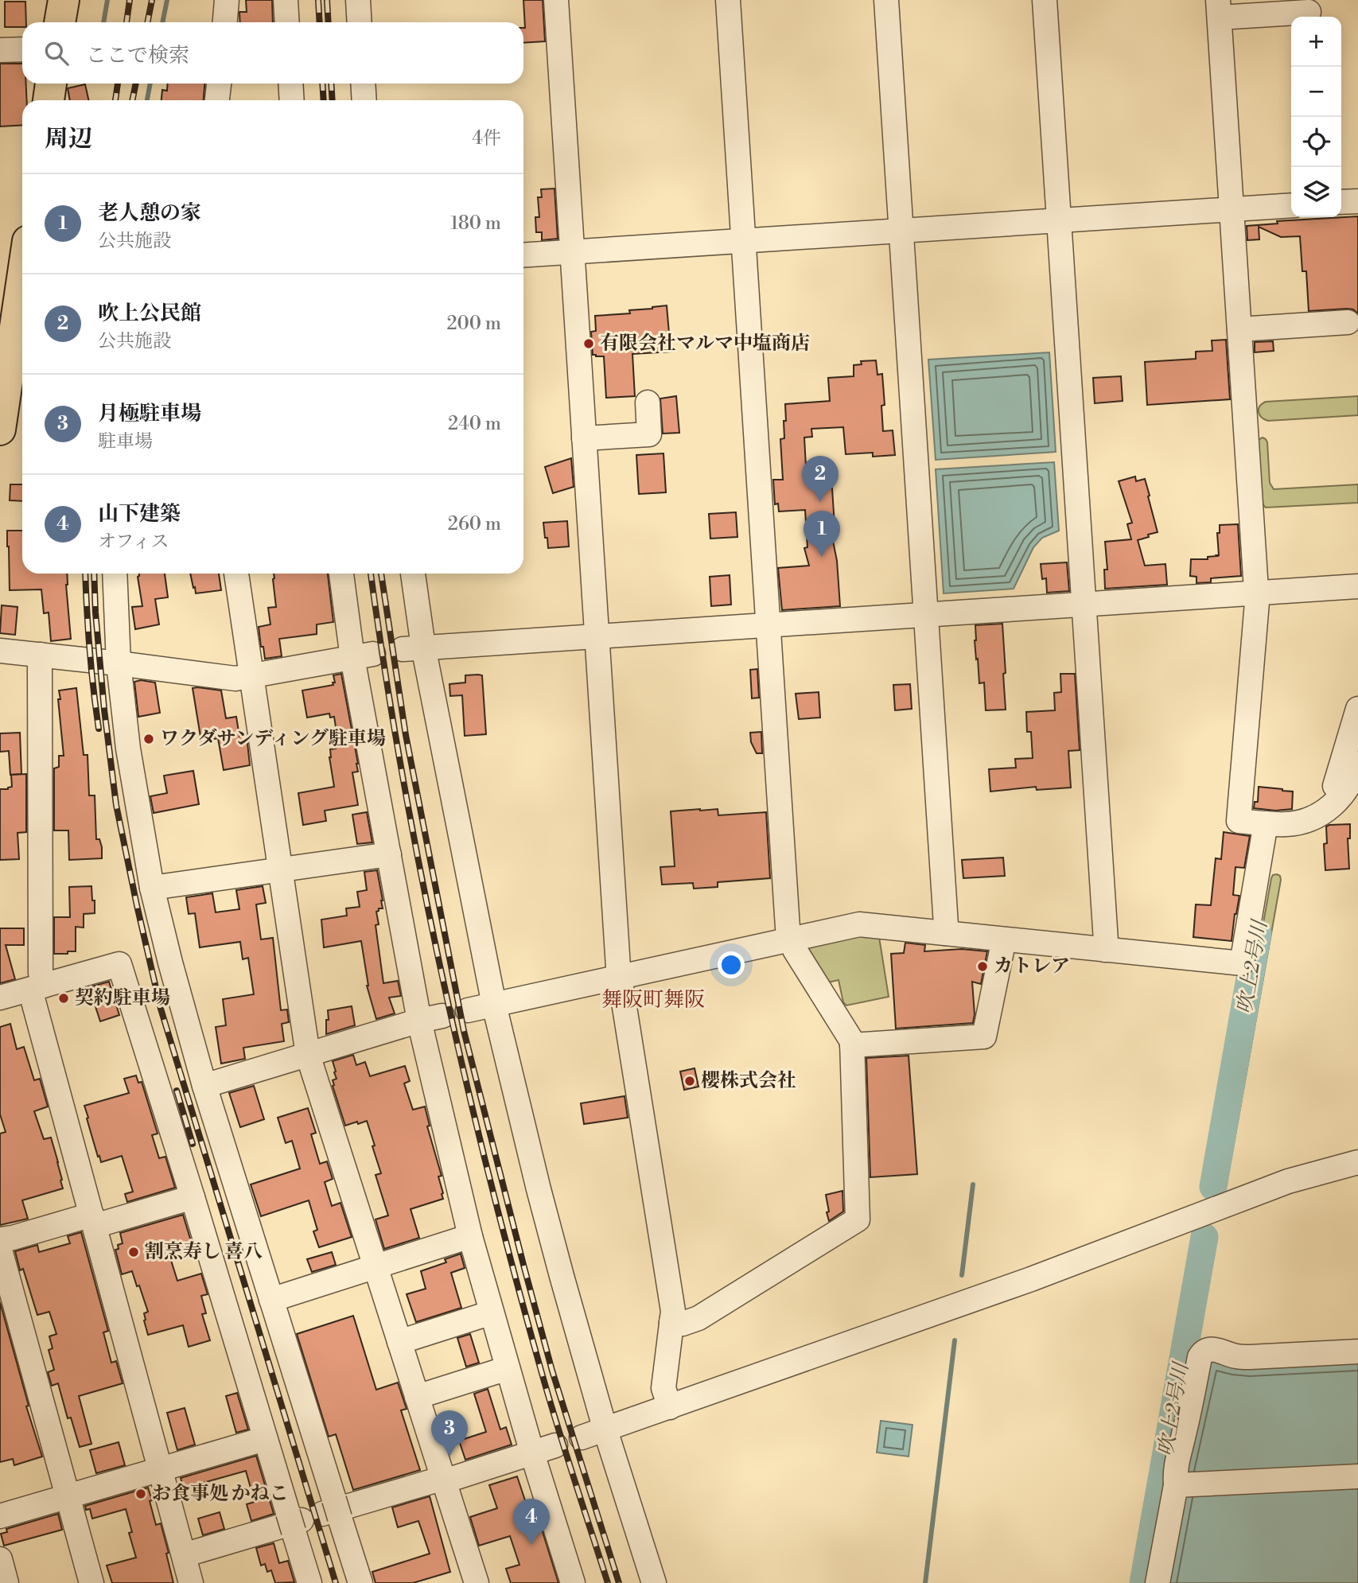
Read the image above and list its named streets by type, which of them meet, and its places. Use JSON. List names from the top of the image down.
{
  "districts": ["舞阪町舞阪"],
  "water": ["吹上2号川"],
  "places": [
    "有限会社マルマ中塩商店",
    "ワクダサンディング駐車場",
    "カトレア",
    "契約駐車場",
    "櫻株式会社",
    "割烹寿し 喜八",
    "お食事処 かねこ"
  ],
  "page": {
    "map_buttons": ["+", "−"],
    "search": "ここで検索",
    "heading": ["周辺", "4件"],
    "list": [
      {
        "mark": "1",
        "name": "老人憩の家",
        "note": "公共施設",
        "value": "180 m"
      },
      {
        "mark": "2",
        "name": "吹上公民館",
        "note": "公共施設",
        "value": "200 m"
      },
      {
        "mark": "3",
        "name": "月極駐車場",
        "note": "駐車場",
        "value": "240 m"
      },
      {
        "mark": "4",
        "name": "山下建築",
        "note": "オフィス",
        "value": "260 m"
      }
    ],
    "pins": [
      "2",
      "1",
      "3",
      "4"
    ]
  }
}
